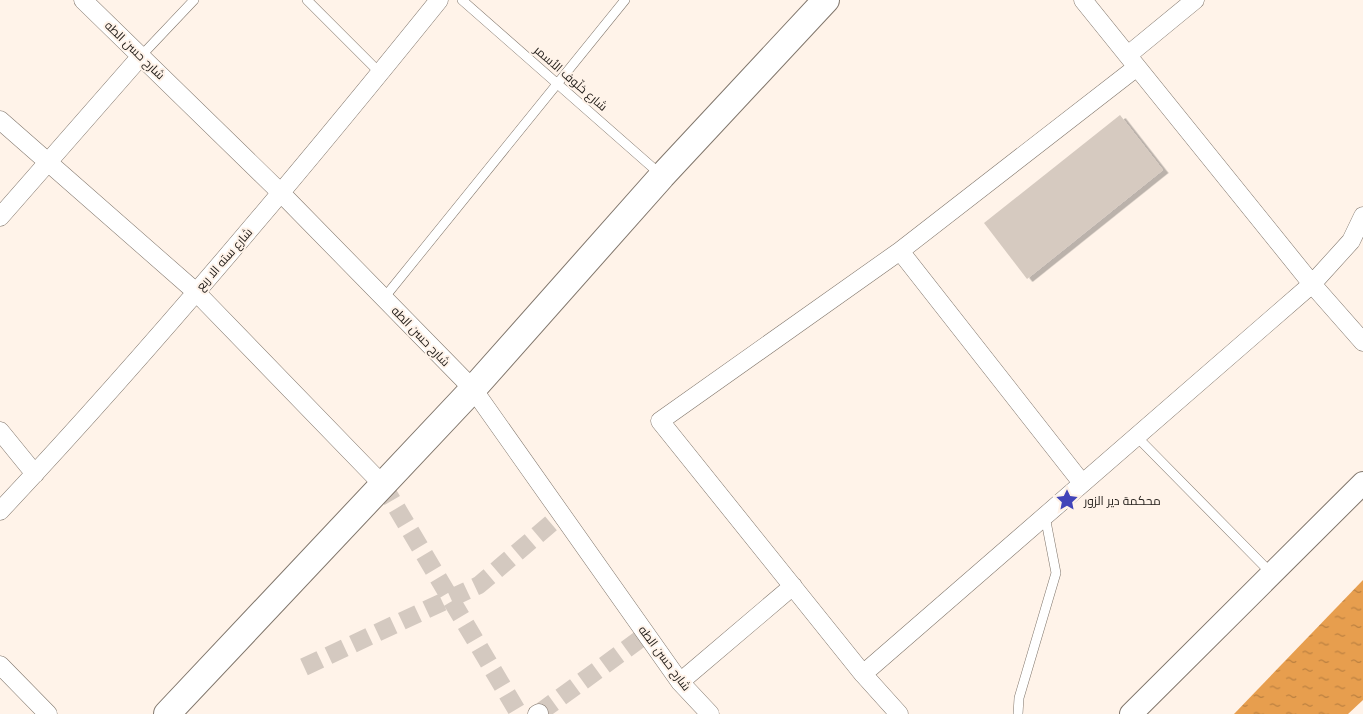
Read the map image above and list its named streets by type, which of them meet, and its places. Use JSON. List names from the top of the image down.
{
  "streets": {
    "street": ["شارح حسن الطه", "شارع سته الا ربع"],
    "lane": ["شارع خلّوف الأسمر"]
  },
  "crossings": [
    ["شارح حسن الطه", "شارع سته الا ربع"]
  ],
  "places": {
    "place": ["محكمة دير الزور"]
  }
}
